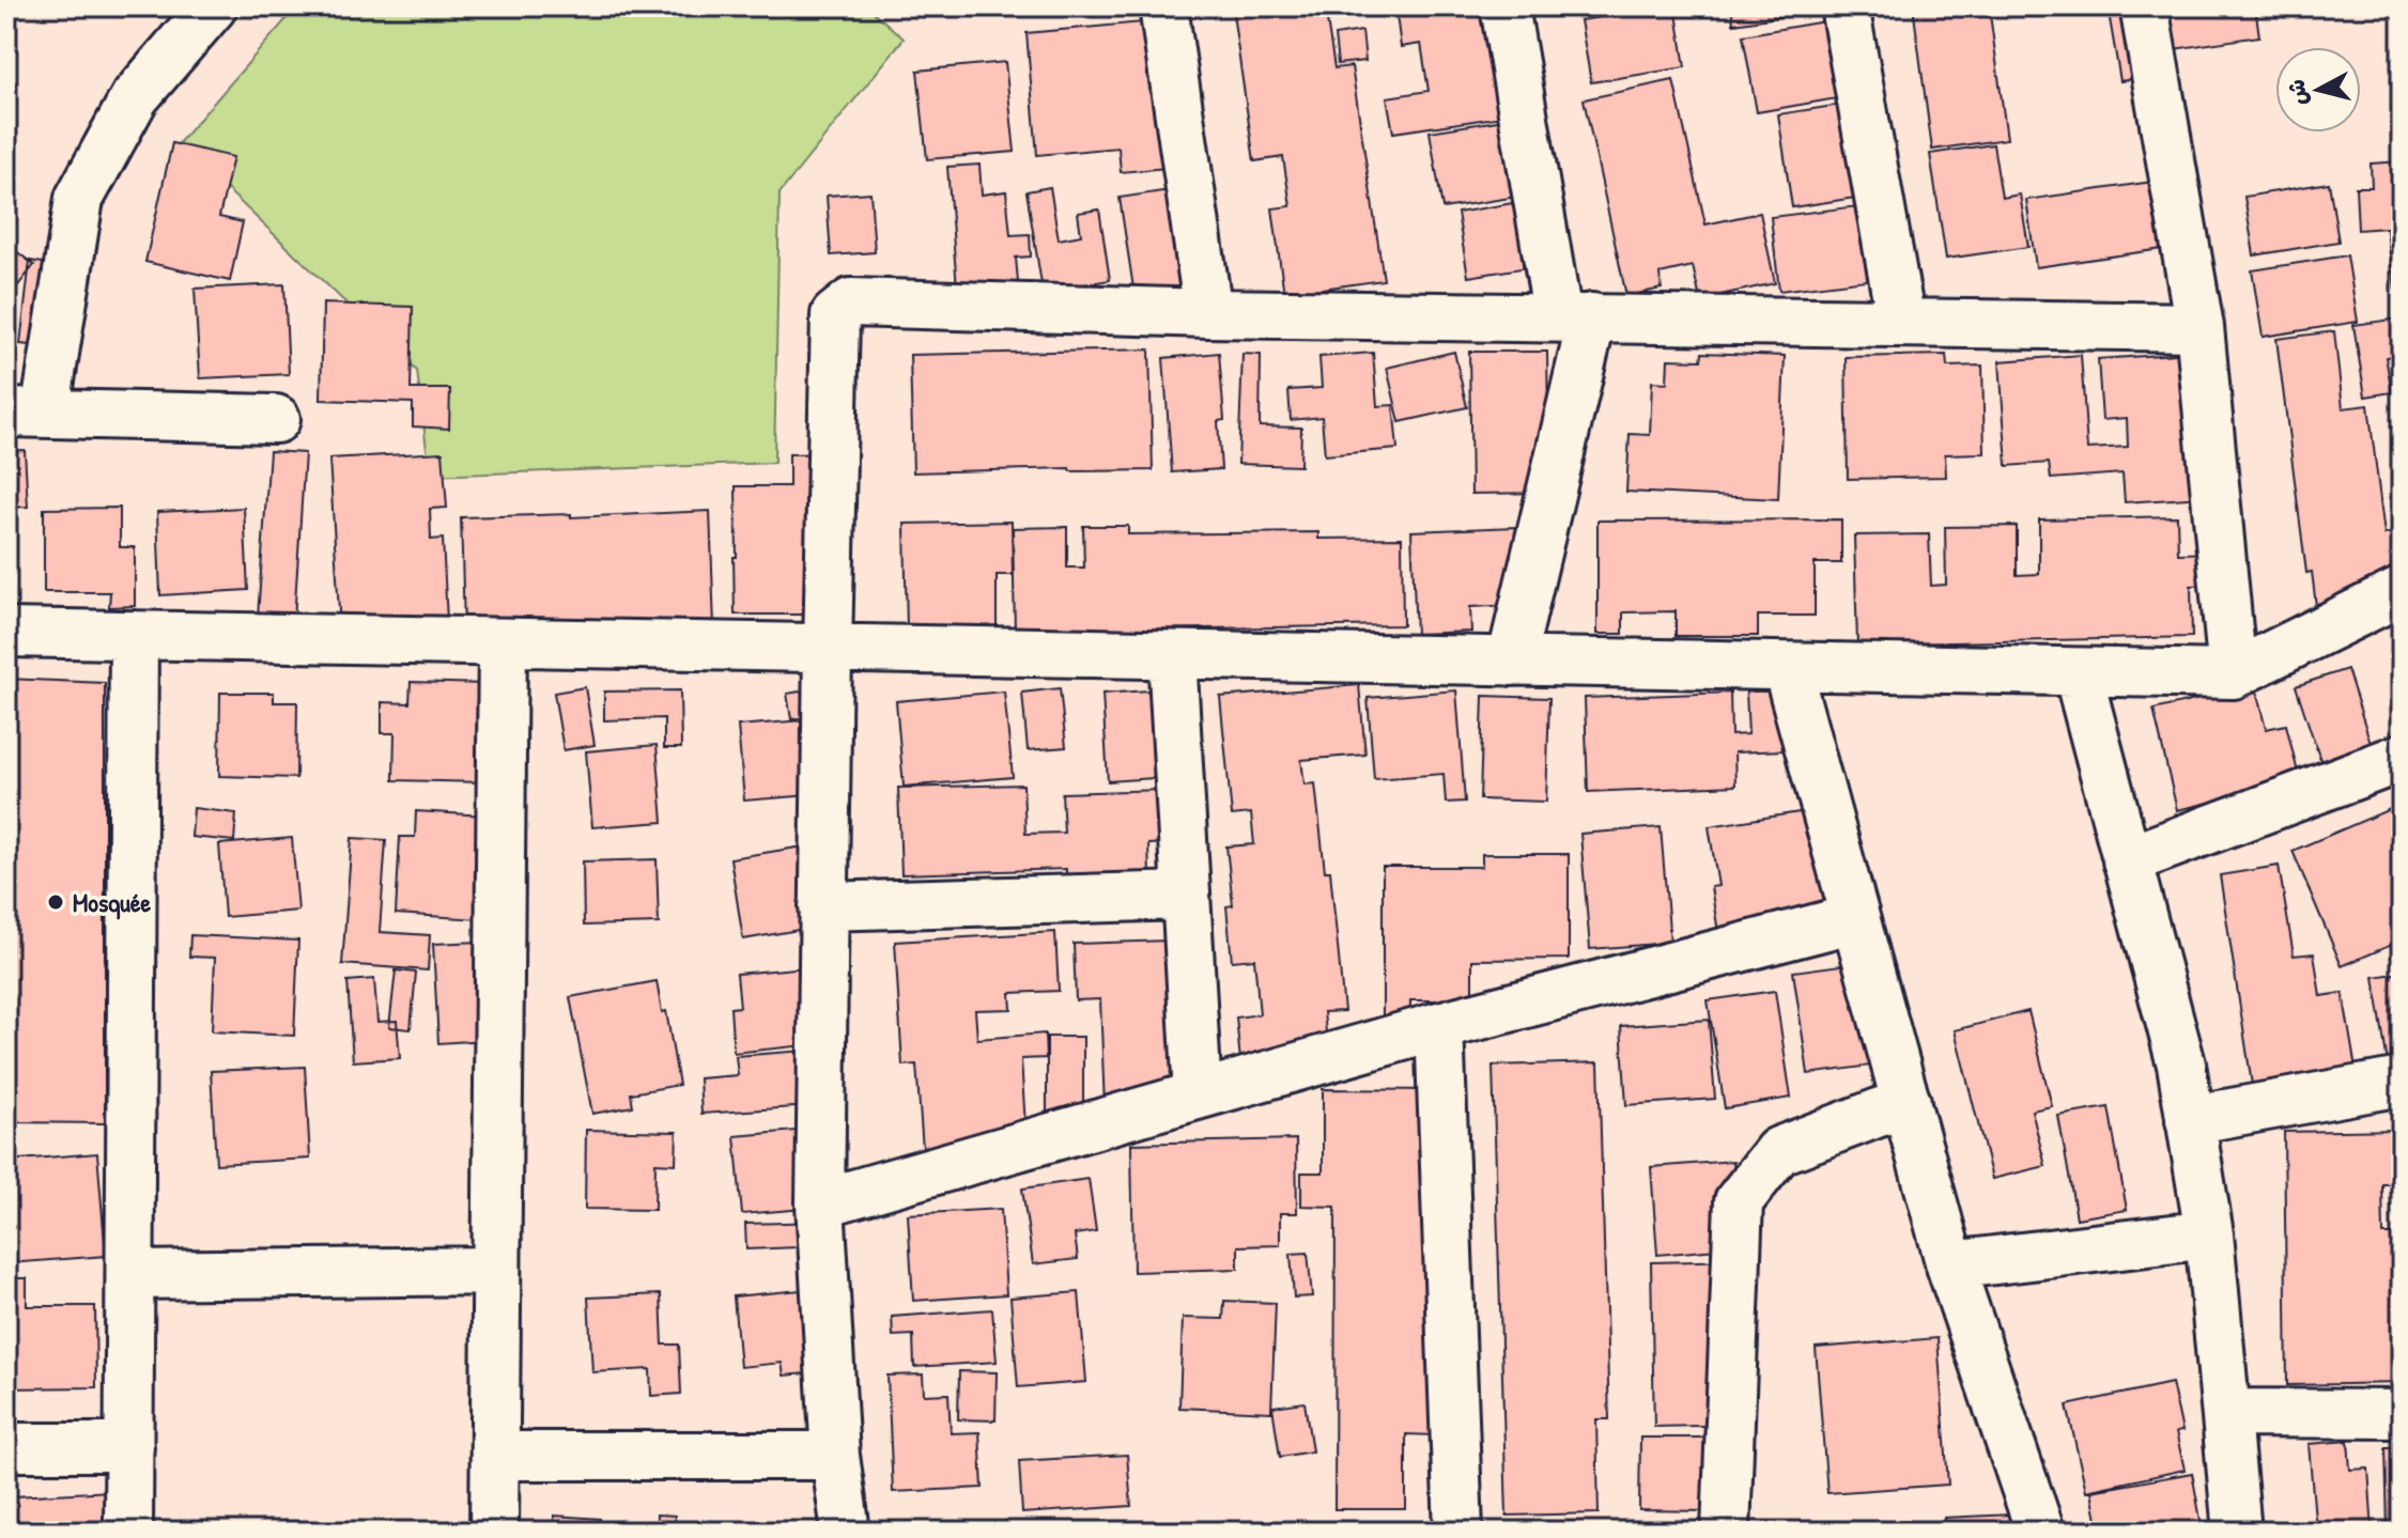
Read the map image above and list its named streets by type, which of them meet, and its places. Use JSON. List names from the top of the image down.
{
  "places": ["Mosquée"],
  "north": "left"
}
